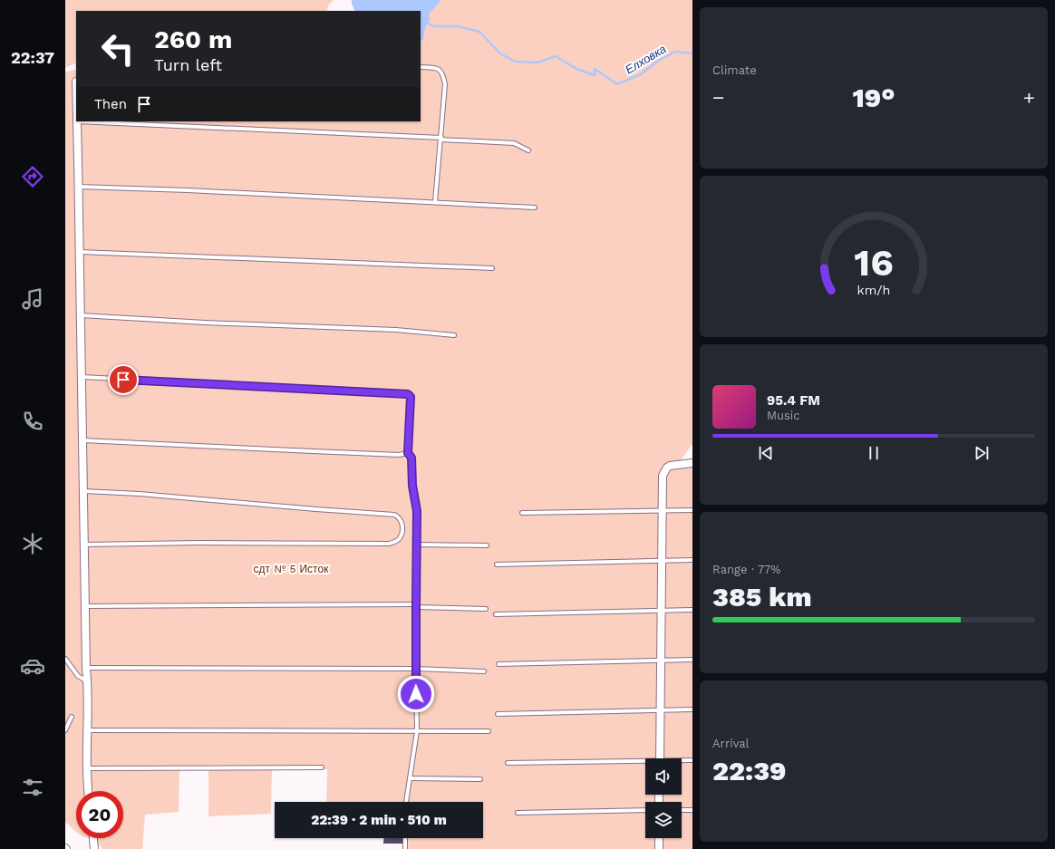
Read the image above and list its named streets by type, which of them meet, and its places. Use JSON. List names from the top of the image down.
{
  "water": ["Елховка"],
  "parks": ["сдт № 5 Исток"],
  "page": {
    "tabs": "22:37",
    "tile": [
      "Climate",
      ["Range · 77%", "385 km"],
      ["Arrival", "22:39"]
    ],
    "turn": ["260 m", "Turn left"],
    "heat": ["−", "19°", "+"],
    "then": "Then",
    "song": ["95.4 FM", "Music"],
    "limit": "20",
    "trip": "22:39 · 2 min · 510 m",
    "gauge": ["16", "km/h"]
  }
}
